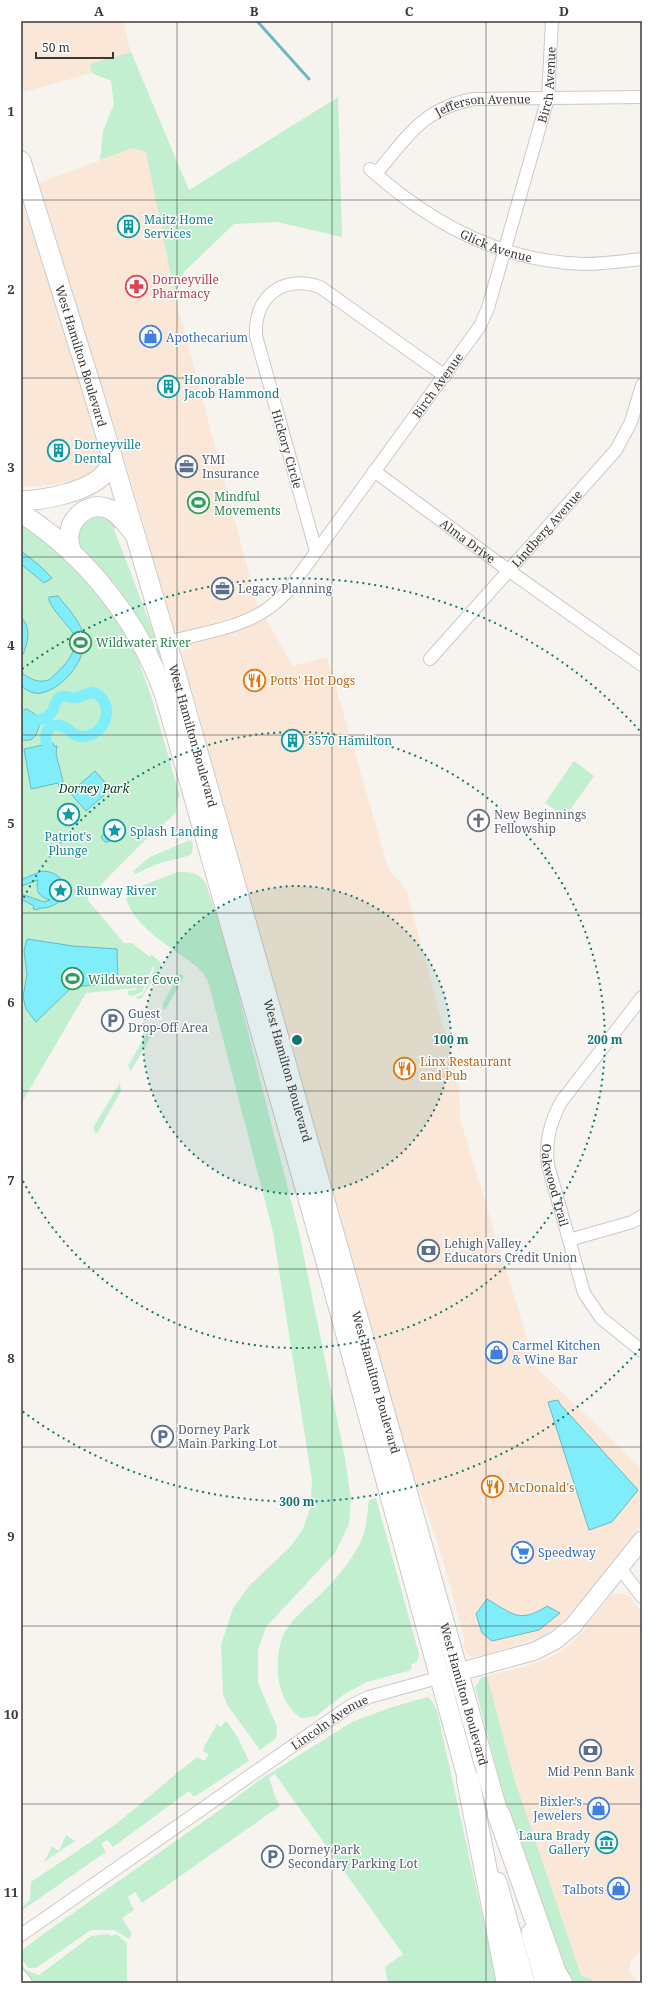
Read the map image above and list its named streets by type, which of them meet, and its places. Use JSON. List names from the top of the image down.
{
  "streets": {
    "main road": ["West Hamilton Boulevard"],
    "street": [
      "Birch Avenue",
      "Jefferson Avenue",
      "Glick Avenue",
      "Hickory Circle",
      "Lindberg Avenue",
      "Alma Drive",
      "Oakwood Trail",
      "Lincoln Avenue"
    ]
  },
  "crossings": [
    ["Birch Avenue", "Jefferson Avenue"],
    ["Birch Avenue", "Glick Avenue"],
    ["Birch Avenue", "West Hamilton Boulevard"],
    ["Birch Avenue", "Hickory Circle"],
    ["Birch Avenue", "Alma Drive"],
    ["Jefferson Avenue", "Glick Avenue"],
    ["West Hamilton Boulevard", "Lincoln Avenue"],
    ["Lindberg Avenue", "Alma Drive"]
  ],
  "parks": ["Dorney Park"],
  "places": {
    "building": [
      "Maitz Home Services",
      "Honorable Jacob Hammond",
      "Dorneyville Dental",
      "3570 Hamilton"
    ],
    "pharmacy": ["Dorneyville Pharmacy"],
    "shop": [
      "Apothecarium",
      "Carmel Kitchen & Wine Bar",
      "Bixler’s Jewelers",
      "Talbots"
    ],
    "office": ["YMI Insurance", "Legacy Planning"],
    "sports": ["Mindful Movements", "Wildwater River", "Wildwater Cove"],
    "restaurant": ["Potts' Hot Dogs", "Linx Restaurant and Pub", "McDonald's"],
    "place": ["Patriot's Plunge", "Splash Landing", "Runway River"],
    "church": ["New Beginnings Fellowship"],
    "parking": ["Guest Drop-Off Area", "Dorney Park Main Parking Lot", "Dorney Park Secondary Parking Lot"],
    "bank": ["Lehigh Valley Educators Credit Union", "Mid Penn Bank"],
    "supermarket": ["Speedway"],
    "museum": ["Laura Brady Gallery"]
  },
  "scale_bar": "50 m",
  "grid": {
    "columns": [
      "A",
      "B",
      "C",
      "D"
    ],
    "rows": [
      "1",
      "2",
      "3",
      "4",
      "5",
      "6",
      "7",
      "8",
      "9",
      "10",
      "11"
    ]
  },
  "rings": ["100 m", "200 m", "300 m"]
}
